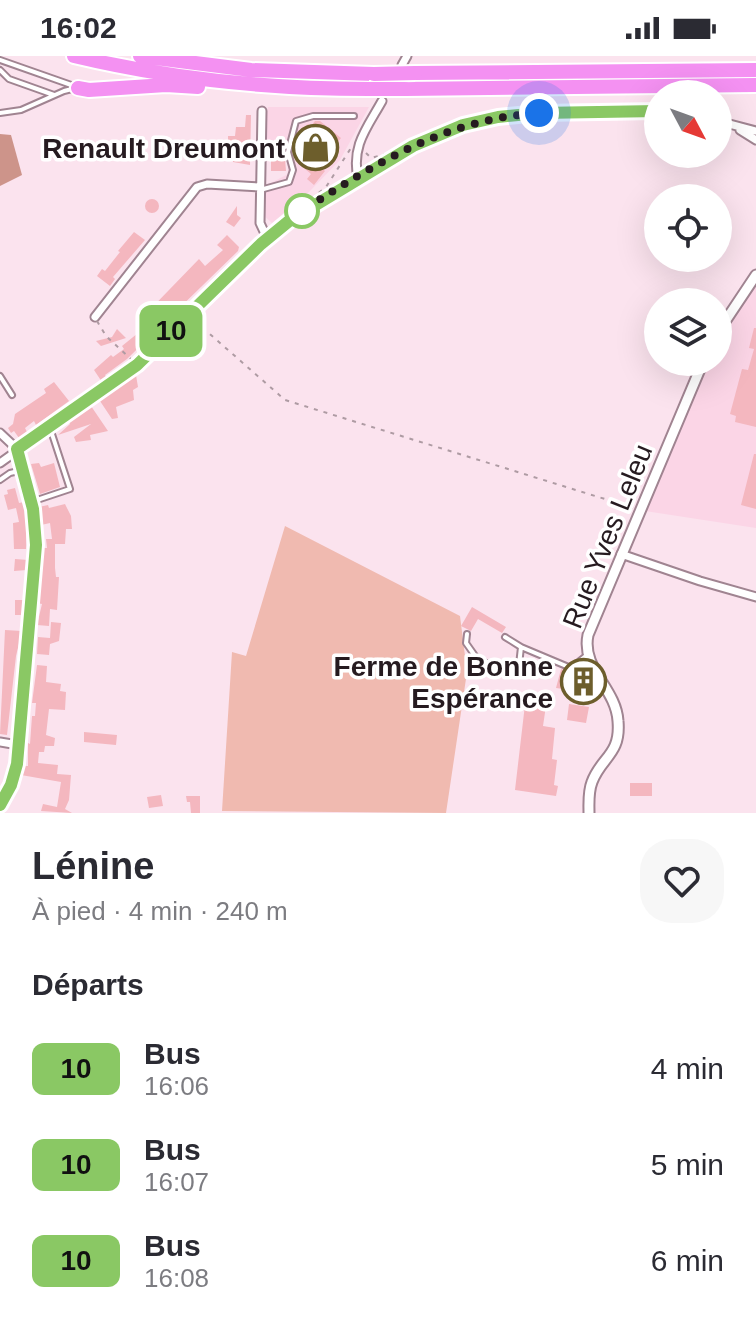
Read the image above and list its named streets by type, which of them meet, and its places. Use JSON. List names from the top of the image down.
{
  "streets": {
    "street": ["Rue Yves Leleu"]
  },
  "places": {
    "shop": ["Renault Dreumont"],
    "building": ["Ferme de Bonne Espérance"]
  },
  "lines": ["bus line 10"],
  "north": "bottom right",
  "page": {
    "status": "16:02",
    "on_map": "10",
    "heading": [
      ["Lénine", "À pied · 4 min · 240 m"],
      "Départs"
    ],
    "list": [
      {
        "mark": "10",
        "name": "Bus",
        "note": "16:06",
        "value": "4 min"
      },
      {
        "mark": "10",
        "name": "Bus",
        "note": "16:07",
        "value": "5 min"
      },
      {
        "mark": "10",
        "name": "Bus",
        "note": "16:08",
        "value": "6 min"
      }
    ]
  }
}
